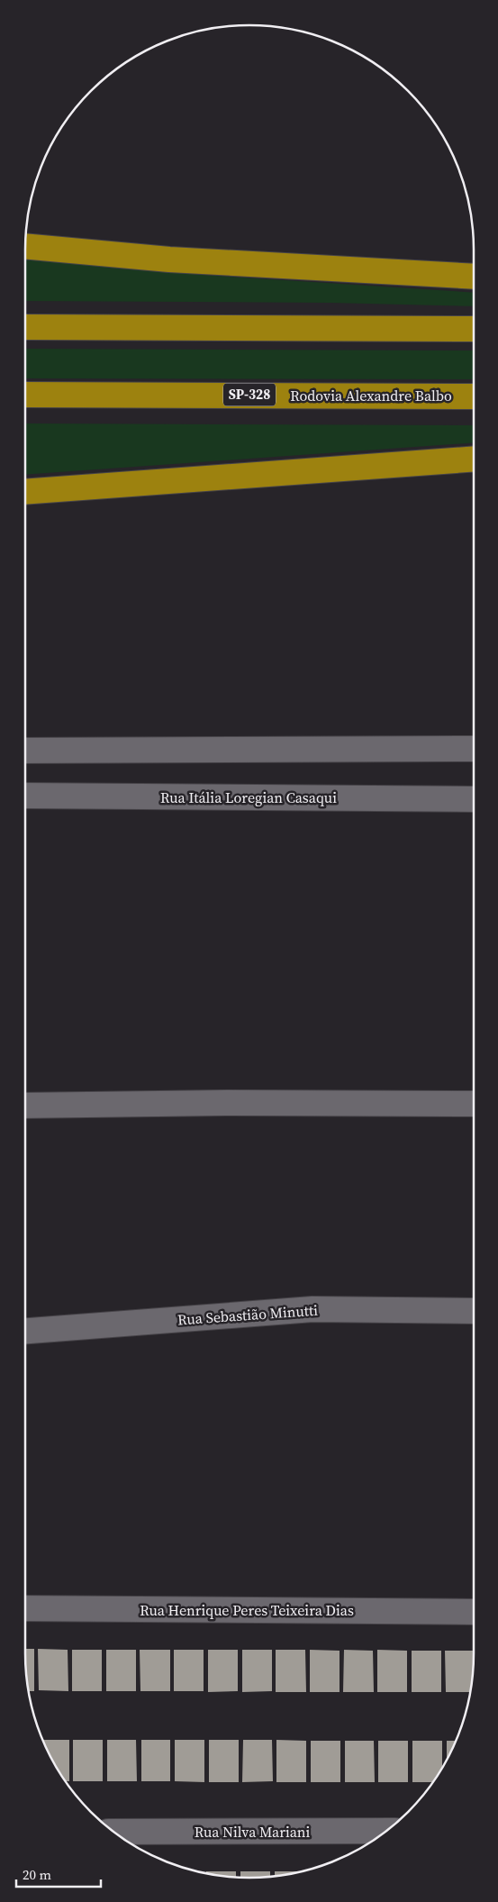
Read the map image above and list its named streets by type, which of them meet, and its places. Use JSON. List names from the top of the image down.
{
  "streets": {
    "highway": ["SP-328", "Rodovia Alexandre Balbo"],
    "street": [
      "Rua Itália Loregian Casaqui",
      "Rua Sebastião Minutti",
      "Rua Henrique Peres Teixeira Dias",
      "Rua Nilva Mariani"
    ]
  },
  "scale_bar": "20 m"
}
